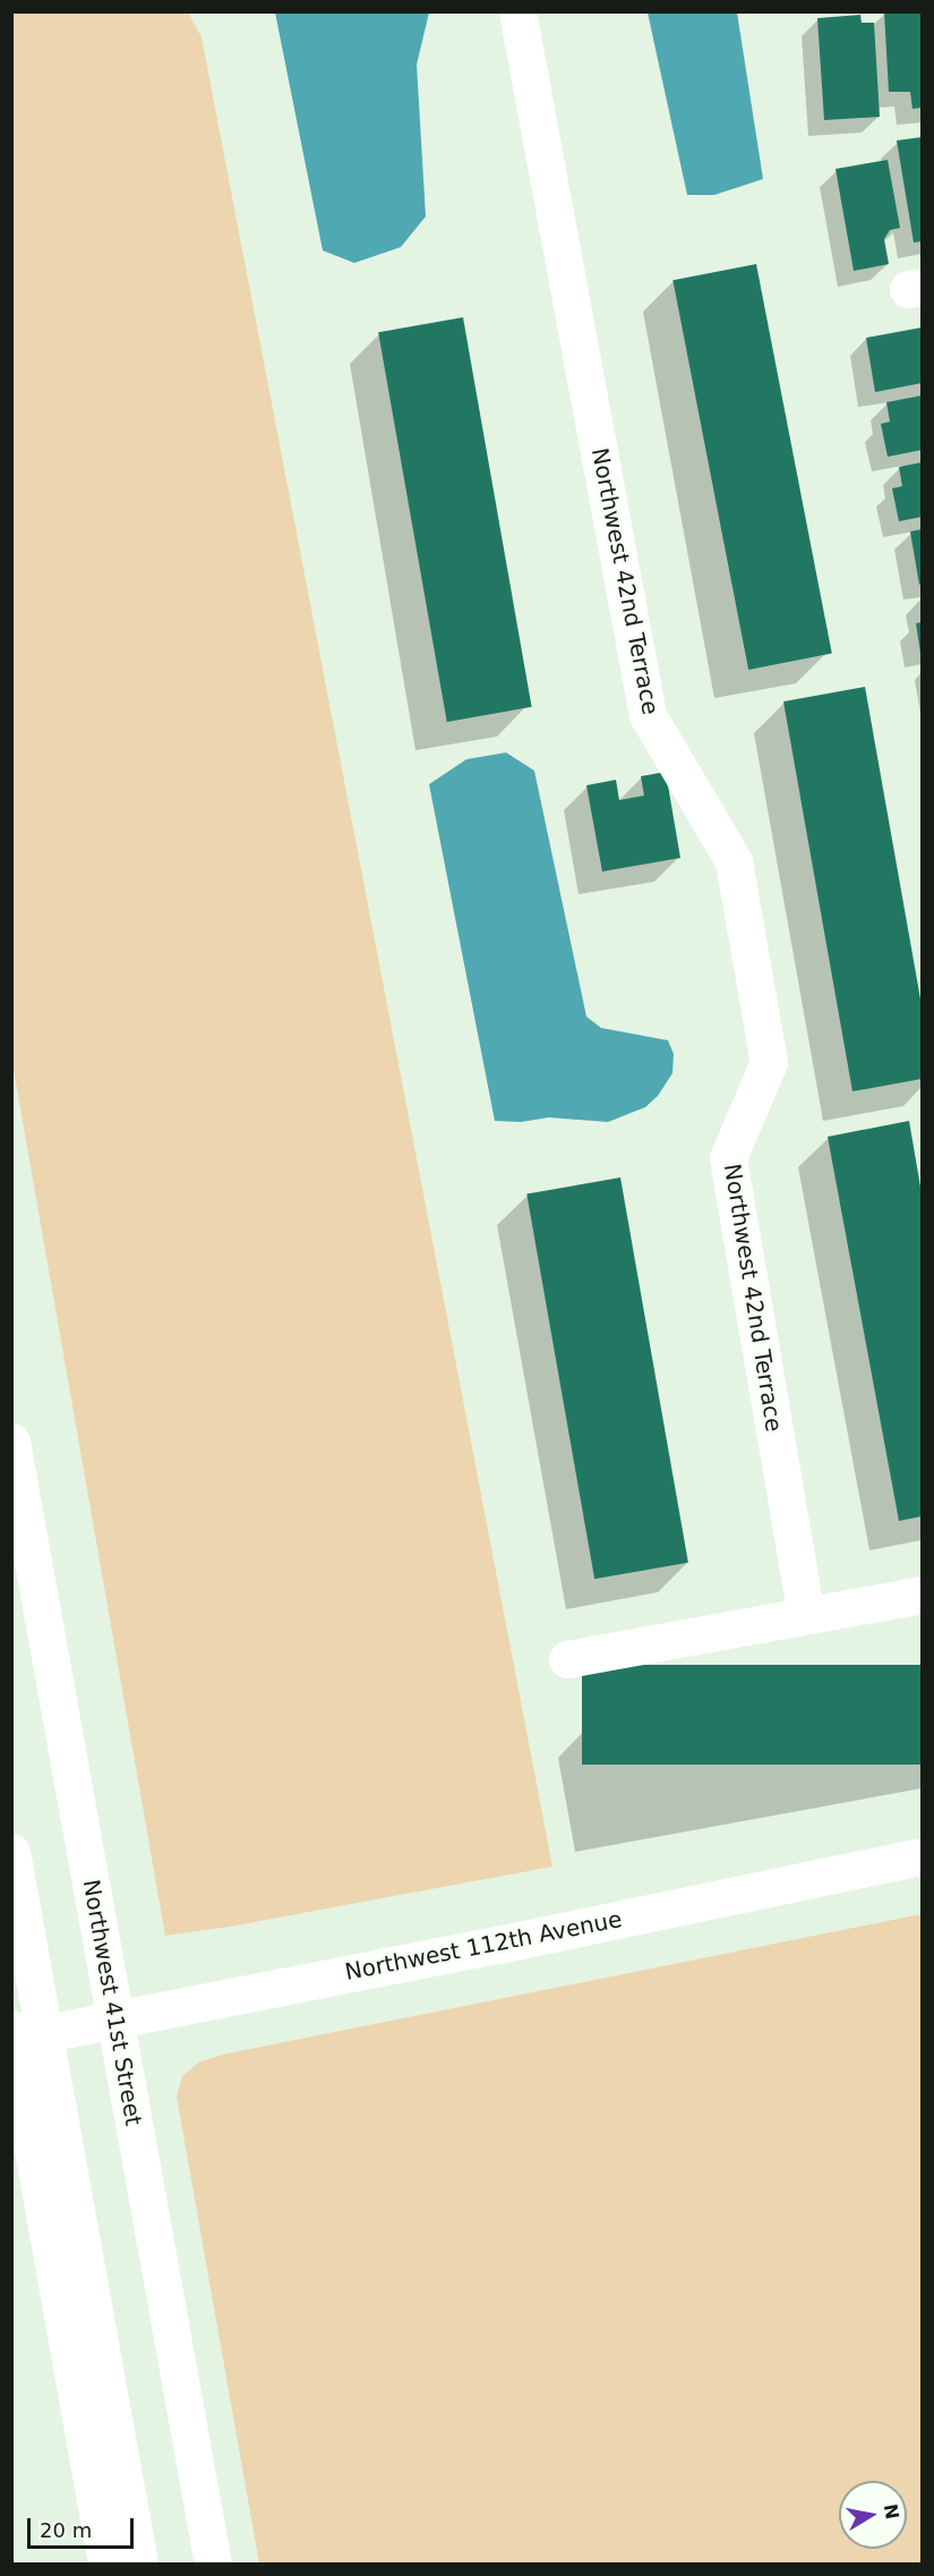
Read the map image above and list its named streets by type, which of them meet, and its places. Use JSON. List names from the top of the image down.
{
  "streets": {
    "street": ["Northwest 42nd Terrace", "Northwest 112th Avenue", "Northwest 41st Street"]
  },
  "crossings": [
    ["Northwest 112th Avenue", "Northwest 41st Street"]
  ],
  "scale_bar": "20 m",
  "north": "right"
}
